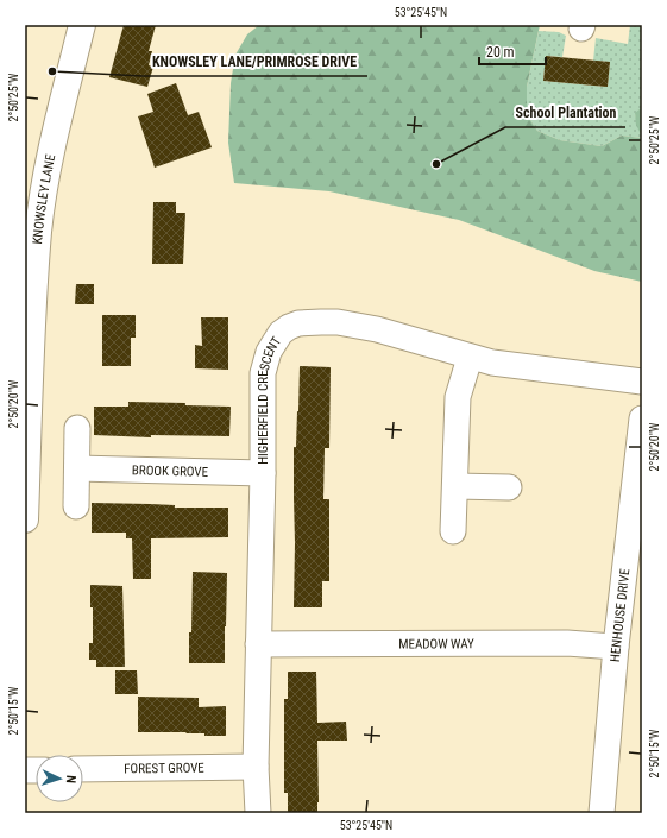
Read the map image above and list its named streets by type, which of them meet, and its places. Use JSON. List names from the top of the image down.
{
  "streets": {
    "main road": ["KNOWSLEY LANE"],
    "street": [
      "HIGHERFIELD CRESCENT",
      "BROOK GROVE",
      "HENHOUSE DRIVE",
      "MEADOW WAY",
      "FOREST GROVE"
    ]
  },
  "crossings": [
    ["HIGHERFIELD CRESCENT", "BROOK GROVE"],
    ["HIGHERFIELD CRESCENT", "MEADOW WAY"],
    ["HIGHERFIELD CRESCENT", "FOREST GROVE"],
    ["HENHOUSE DRIVE", "MEADOW WAY"]
  ],
  "places": ["KNOWSLEY LANE/PRIMROSE DRIVE", "School Plantation"],
  "scale_bar": "20 m",
  "north": "right",
  "coordinates": [
    "53°25'45\"N",
    "2°50'25\"W",
    "2°50'20\"W",
    "2°50'15\"W"
  ]
}
